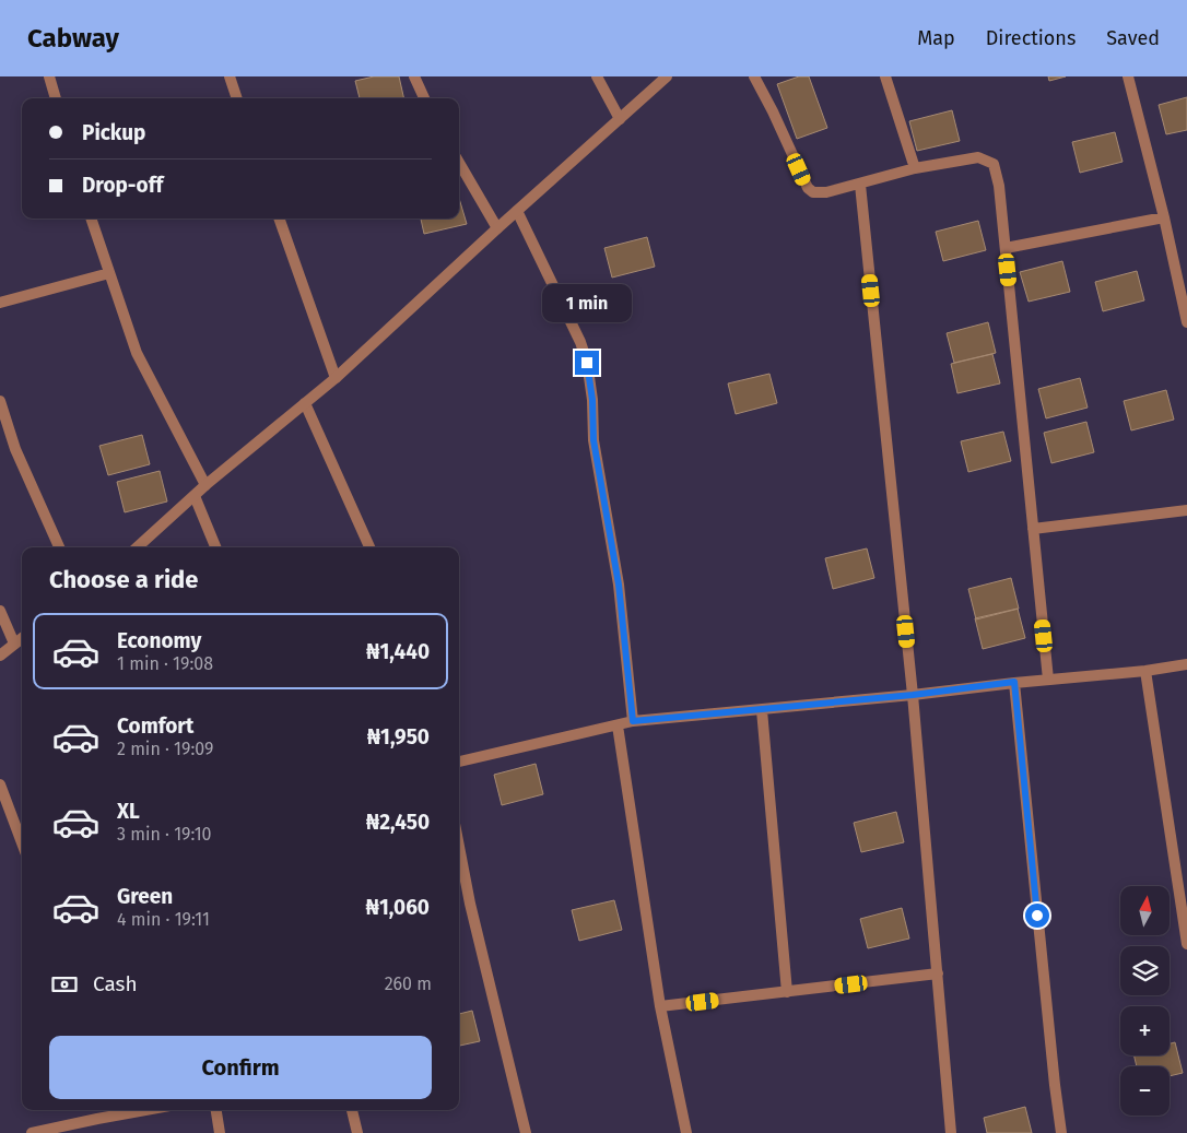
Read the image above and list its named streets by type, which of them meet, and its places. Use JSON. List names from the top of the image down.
{
  "north": "top",
  "page": {
    "header": "Cabway",
    "nav": ["Map", "Directions", "Saved"],
    "banner": ["Pickup", "Drop-off"],
    "bubble": "1 min",
    "heading": "Choose a ride",
    "list": [
      {
        "name": "Economy",
        "note": "1 min · 19:08",
        "value": "₦1,440"
      },
      {
        "name": "Comfort",
        "note": "2 min · 19:09",
        "value": "₦1,950"
      },
      {
        "name": "XL",
        "note": "3 min · 19:10",
        "value": "₦2,450"
      },
      {
        "name": "Green",
        "note": "4 min · 19:11",
        "value": "₦1,060"
      }
    ],
    "map_buttons": ["+", "−"],
    "pay": ["Cash", "260 m"],
    "buttons": "Confirm"
  }
}
